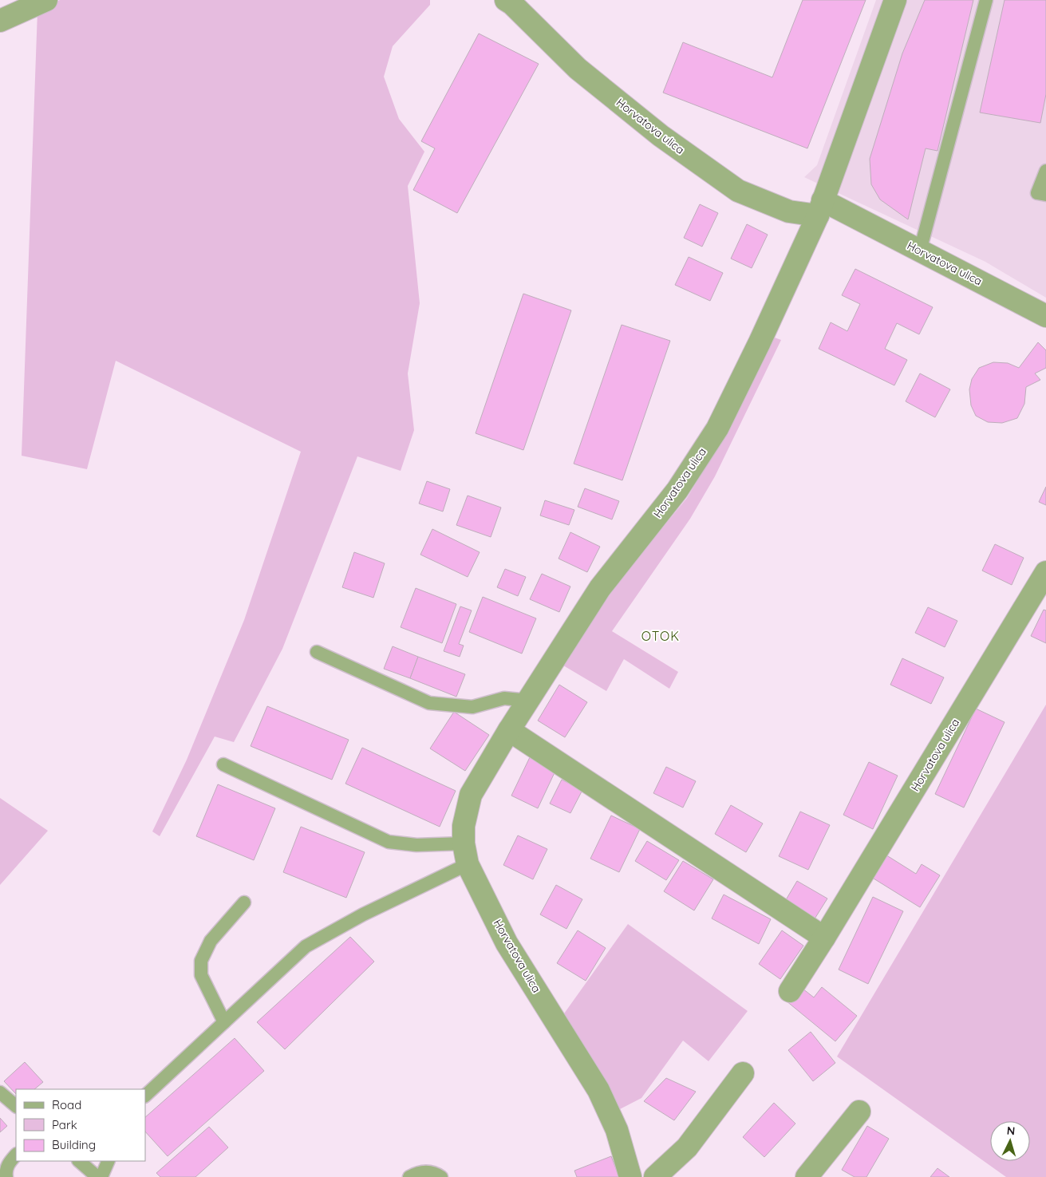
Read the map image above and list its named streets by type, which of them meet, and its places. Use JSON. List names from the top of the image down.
{
  "streets": {
    "street": ["Horvatova ulica"]
  },
  "districts": ["OTOK"],
  "legend": ["Road", "Park", "Building"],
  "north": "top"
}
